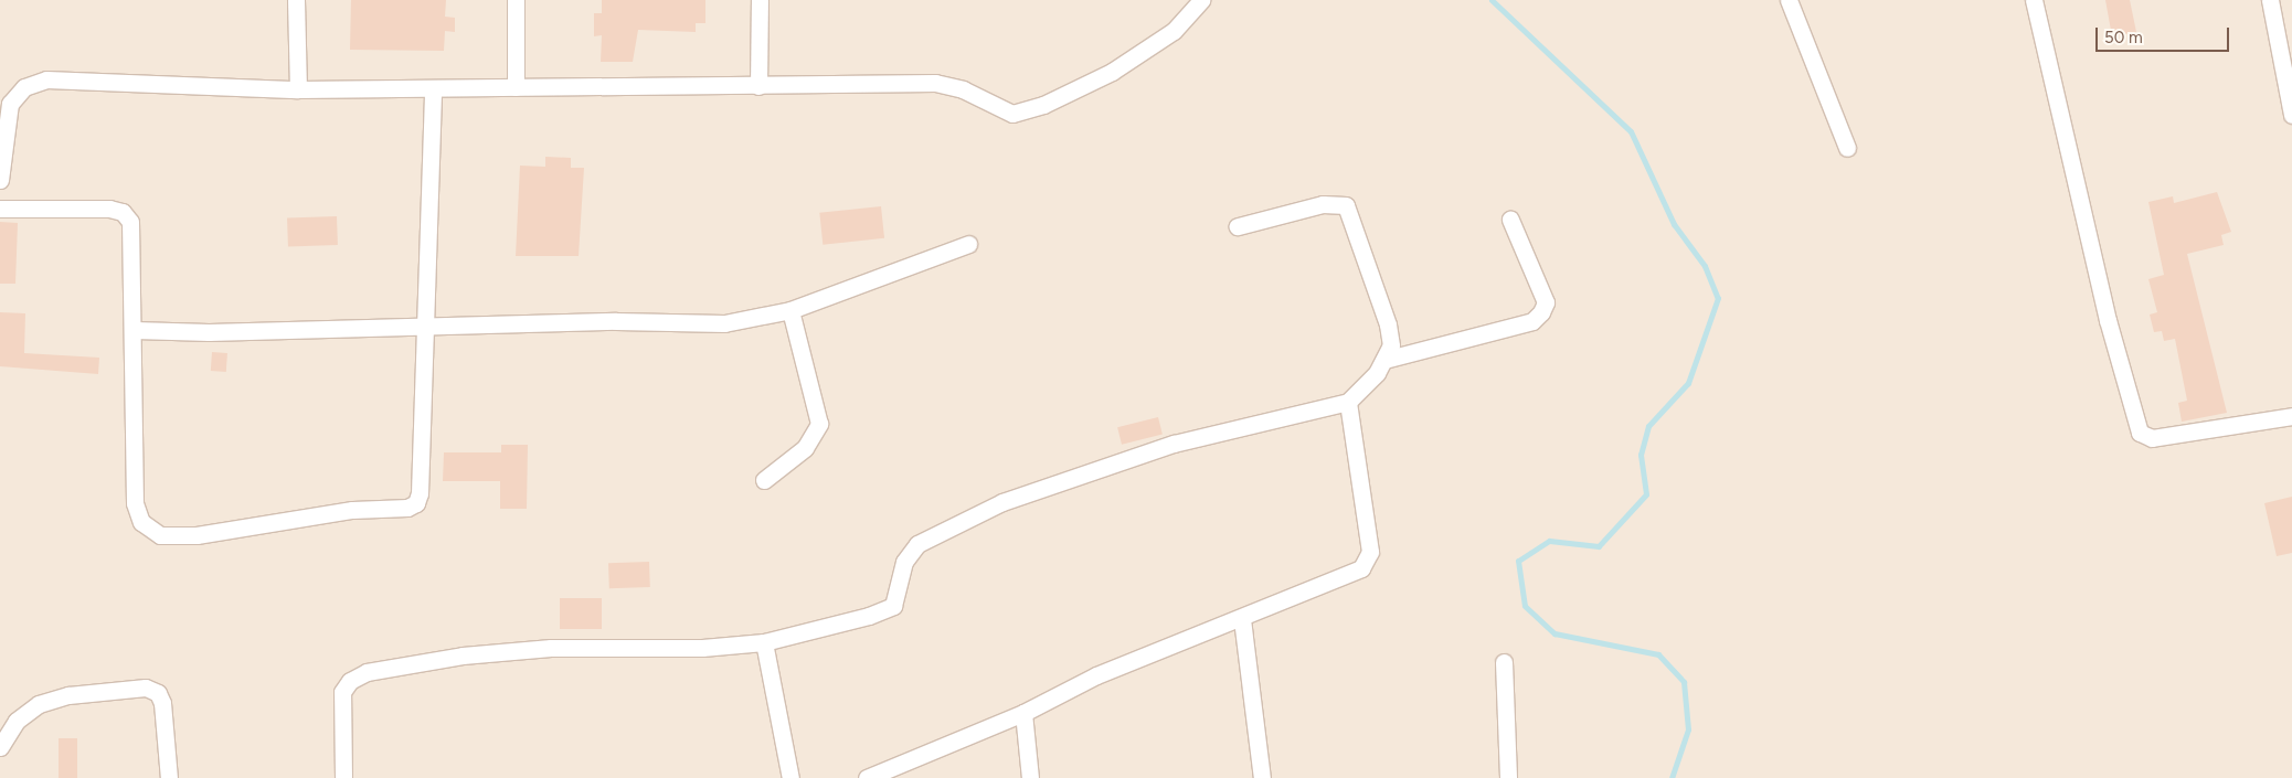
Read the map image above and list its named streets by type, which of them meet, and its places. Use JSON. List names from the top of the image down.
{
  "scale_bar": "50 m"
}
